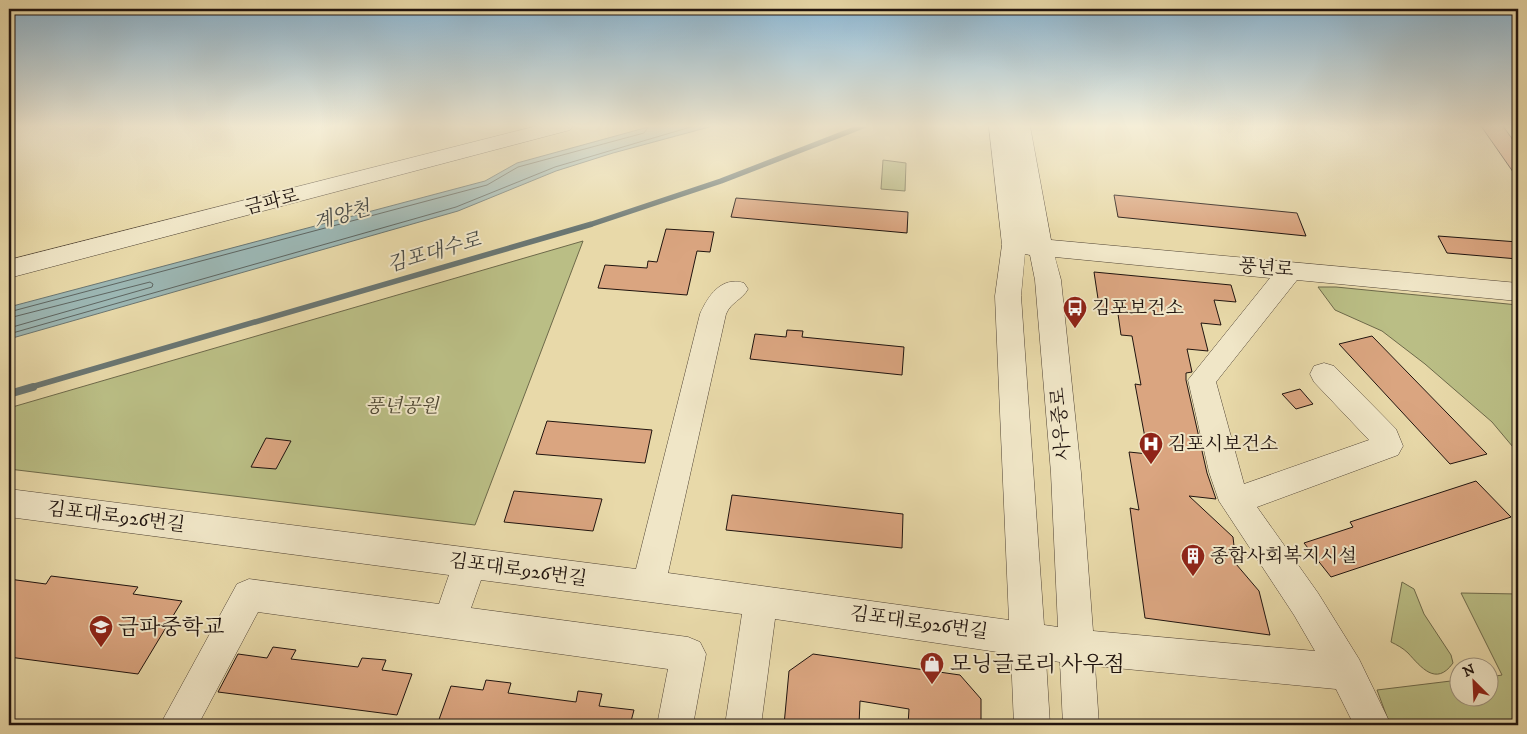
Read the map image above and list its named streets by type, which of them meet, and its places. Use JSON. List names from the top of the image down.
{
  "streets": {
    "street": [
      "금파로",
      "풍년로",
      "사우중로",
      "김포대로926번길"
    ]
  },
  "crossings": [
    ["풍년로", "사우중로"],
    ["사우중로", "김포대로926번길"]
  ],
  "water": ["계양천", "김포대수로"],
  "parks": ["풍년공원"],
  "places": {
    "bus stop": ["김포보건소"],
    "hospital": ["김포시보건소"],
    "building": ["종합사회복지시설"],
    "school or university": ["금파중학교"],
    "shop": ["모닝글로리 사우점"]
  },
  "north": "top left"
}
